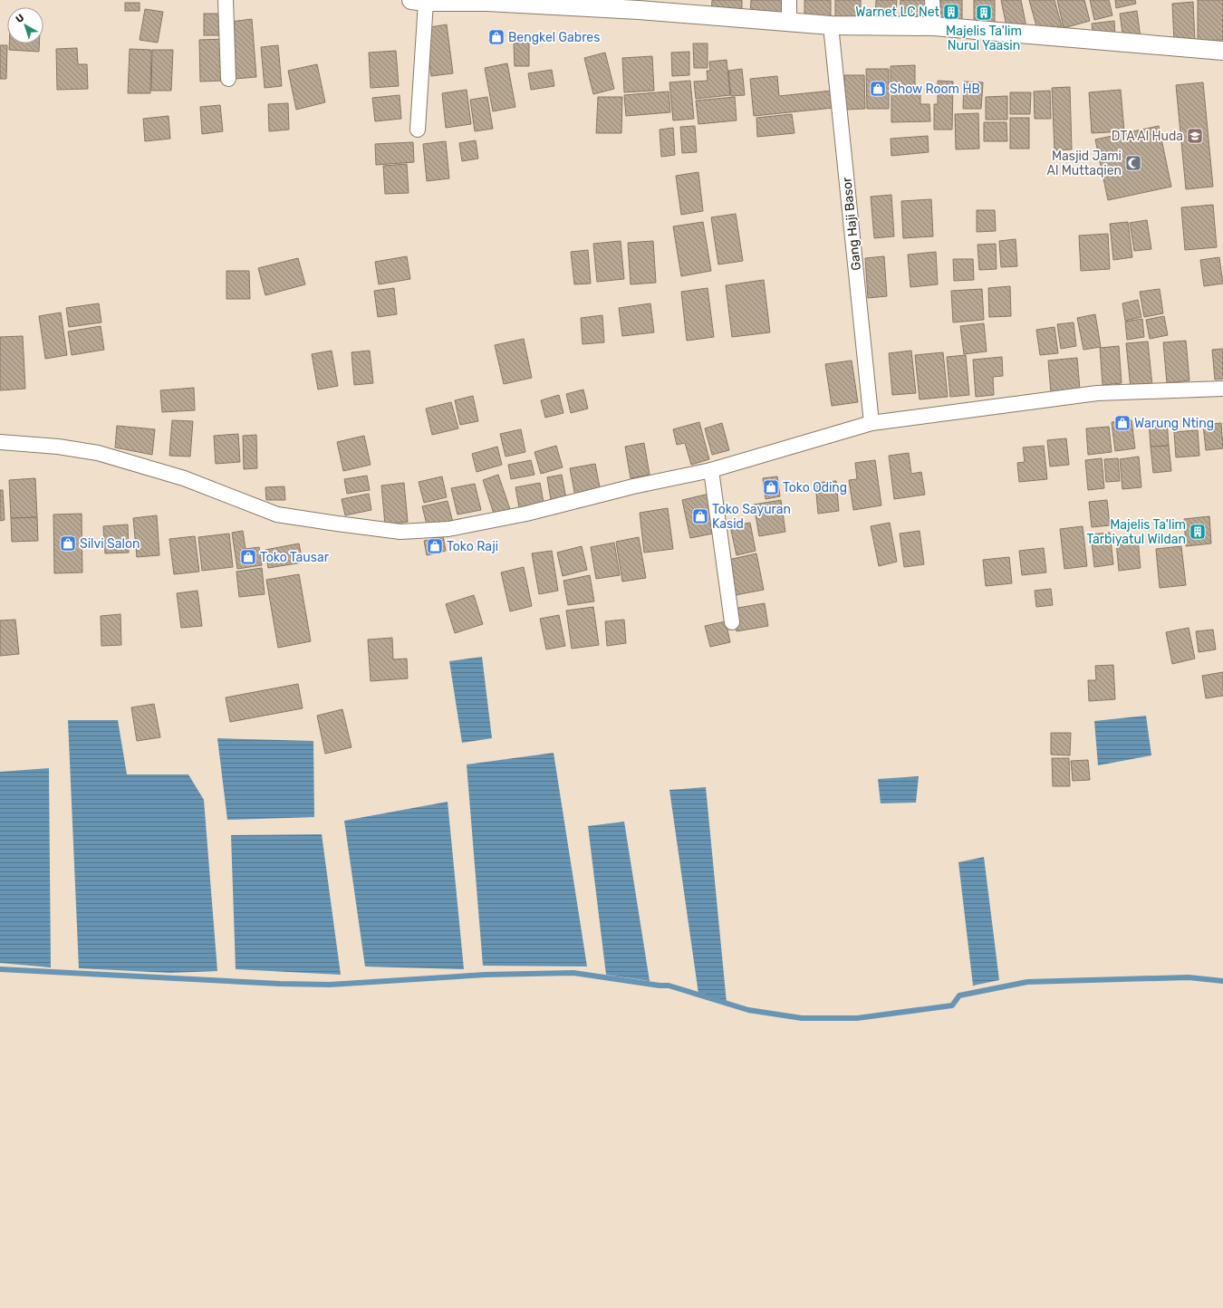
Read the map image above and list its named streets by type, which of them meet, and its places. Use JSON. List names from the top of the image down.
{
  "streets": {
    "street": ["Gang Haji Basor"]
  },
  "places": {
    "building": ["Warnet LC Net", "Majelis Ta'lim Nurul Yaasin", "Majelis Ta'lim Tarbiyatul Wildan"],
    "shop": [
      "Bengkel Gabres",
      "Show Room HB",
      "Warung Nting",
      "Toko Oding",
      "Toko Sayuran Kasid",
      "Silvi Salon",
      "Toko Raji",
      "Toko Tausar"
    ],
    "school or university": ["DTA Al Huda"],
    "mosque": ["Masjid Jami Al Muttaqien"]
  },
  "north": "top left"
}
